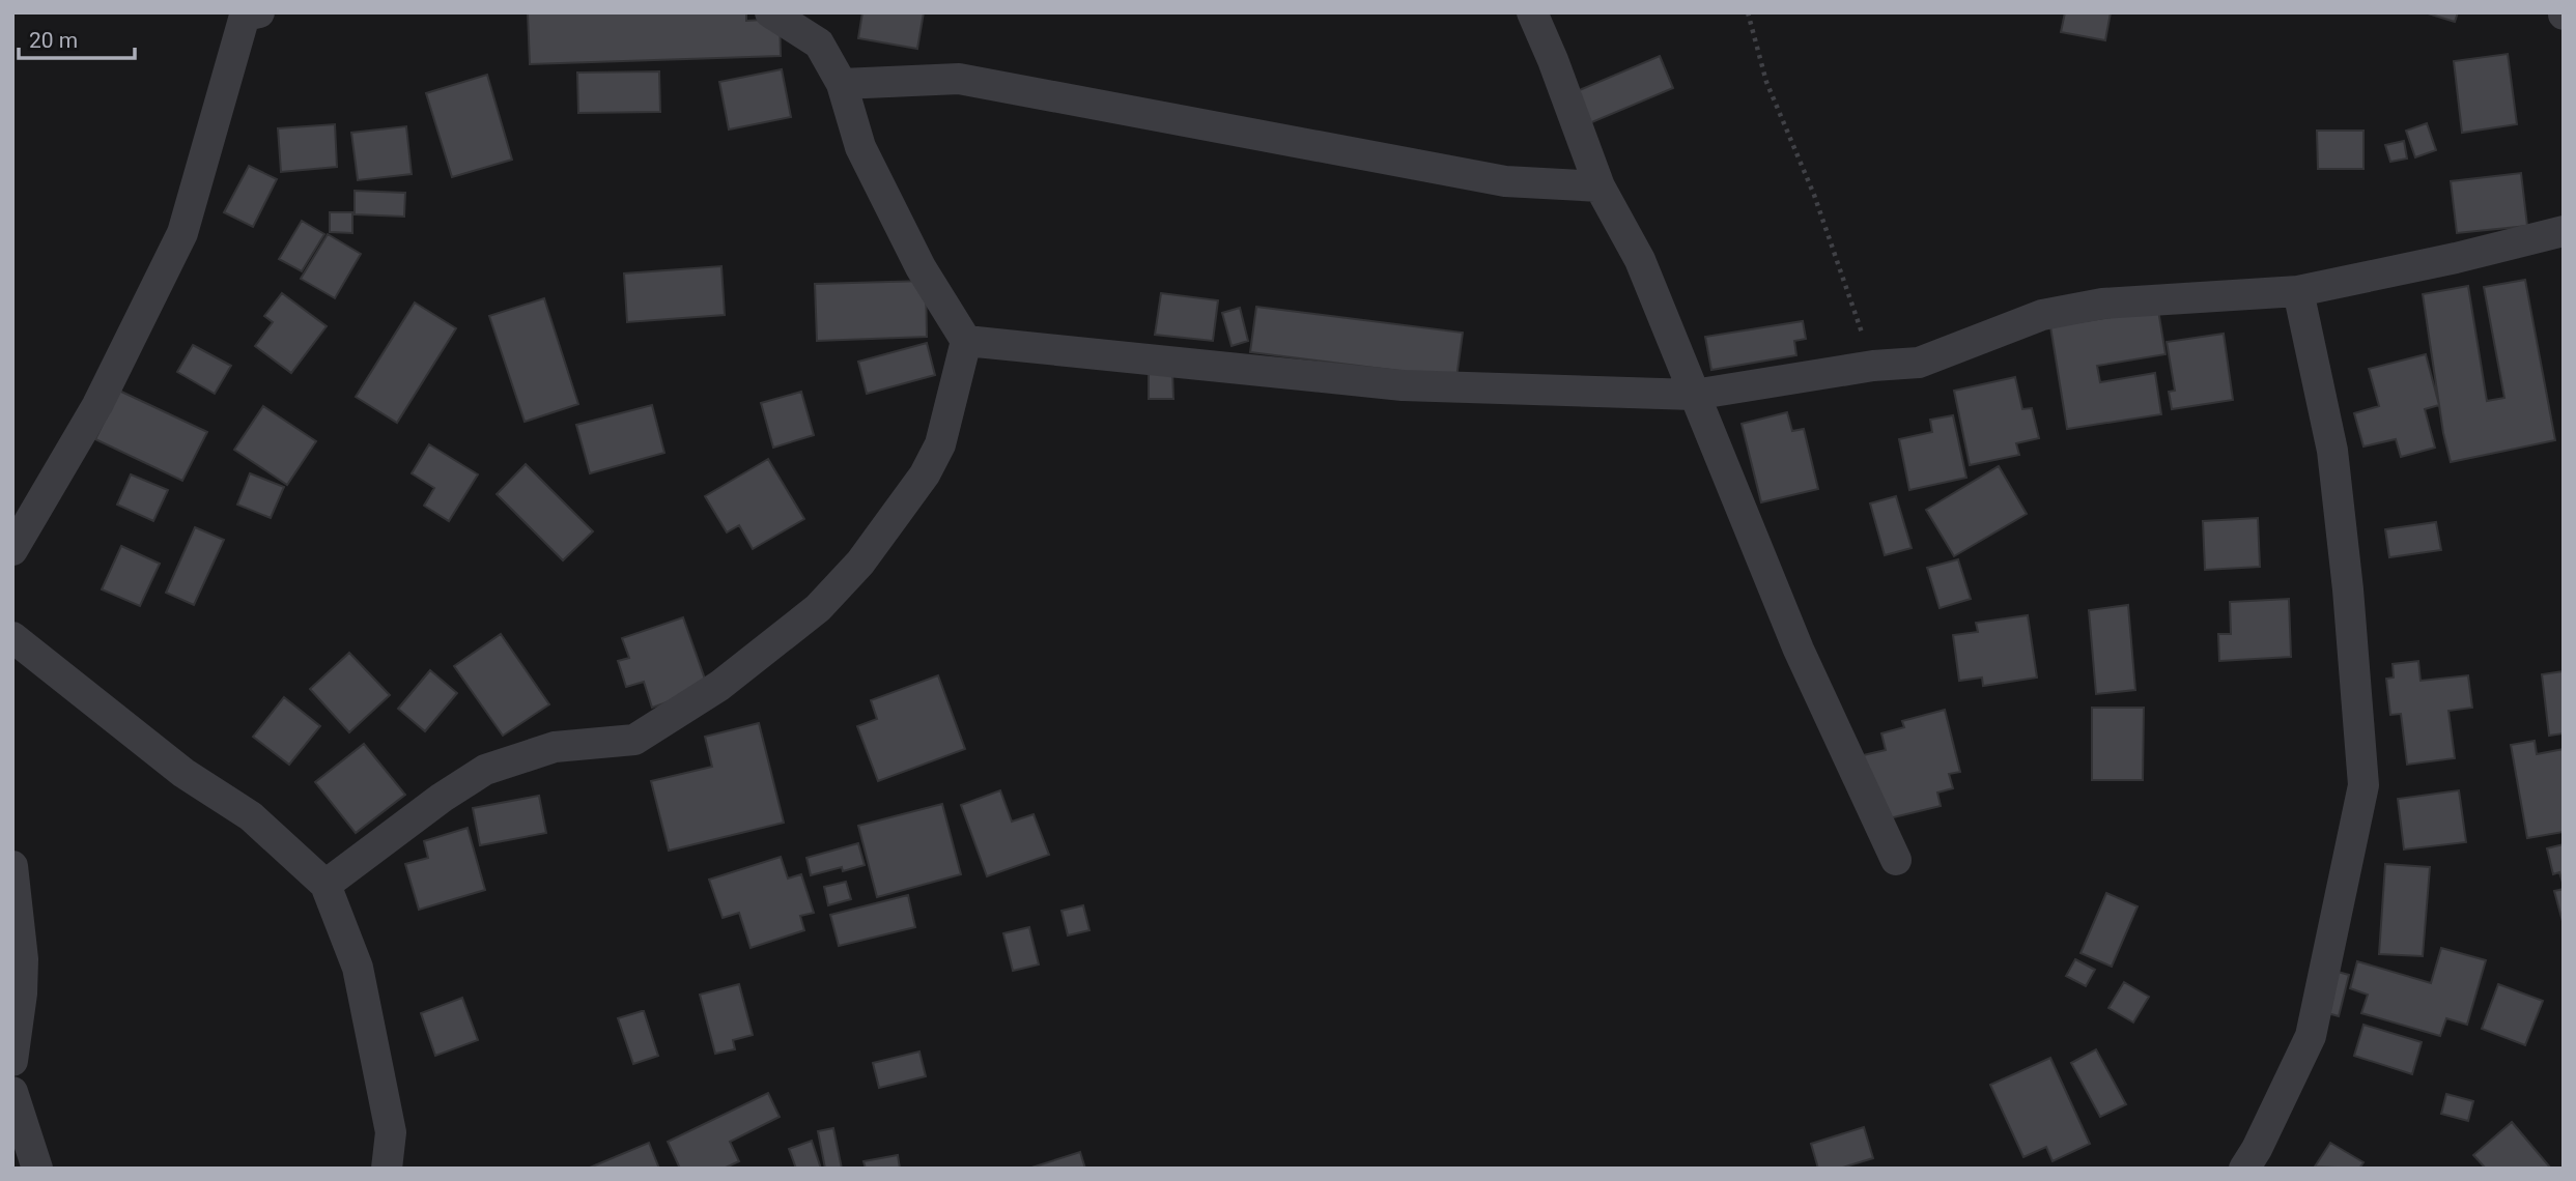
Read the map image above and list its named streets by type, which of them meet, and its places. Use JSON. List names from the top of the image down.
{
  "scale_bar": "20 m"
}
